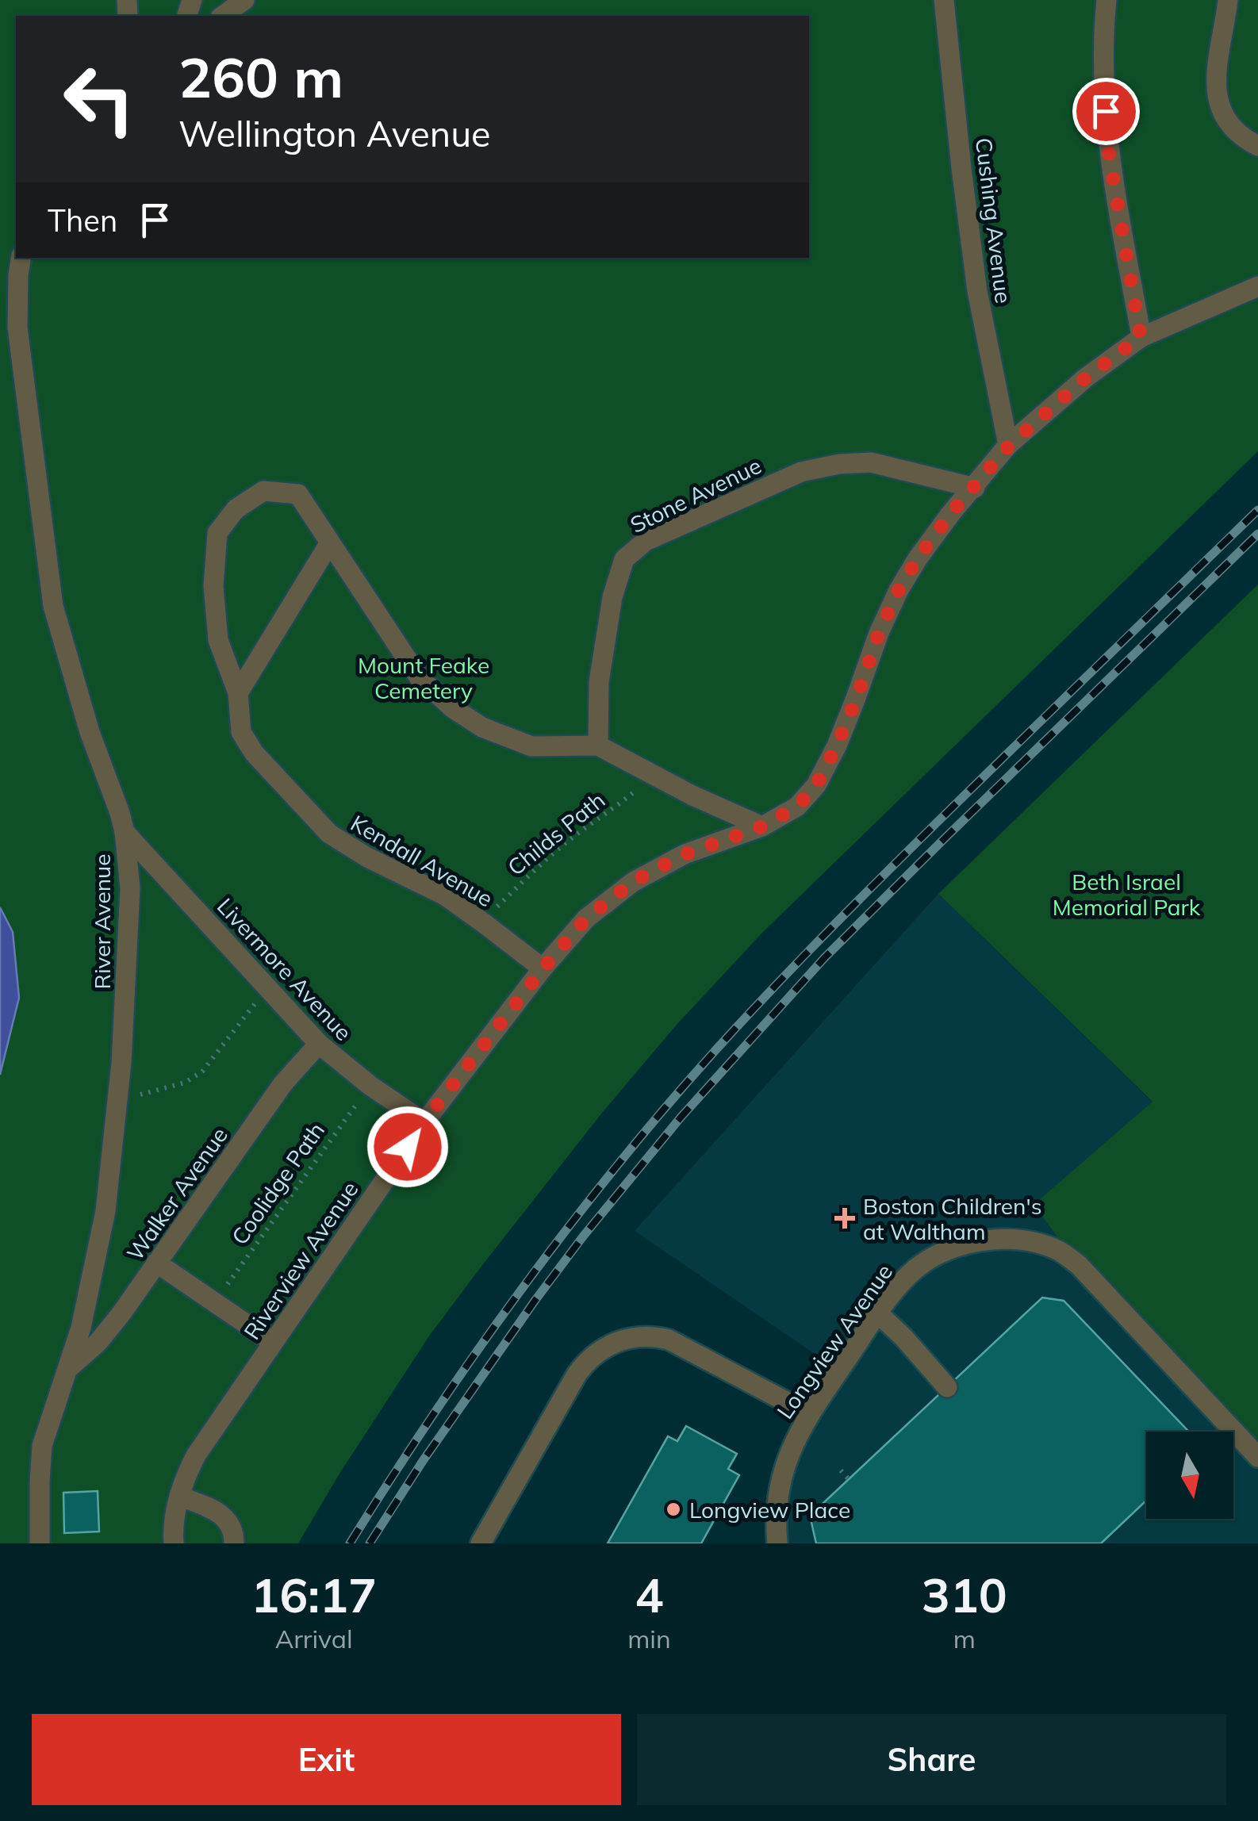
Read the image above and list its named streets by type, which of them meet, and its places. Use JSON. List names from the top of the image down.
{
  "streets": {
    "street": [
      "Cushing Avenue",
      "Stone Avenue",
      "Kendall Avenue",
      "River Avenue",
      "Livermore Avenue",
      "Walker Avenue",
      "Riverview Avenue",
      "Longview Avenue"
    ],
    "path": ["Childs Path", "Coolidge Path"]
  },
  "crossings": [
    ["Cushing Avenue", "Riverview Avenue"],
    ["Stone Avenue", "Riverview Avenue"],
    ["Childs Path", "Kendall Avenue"],
    ["Kendall Avenue", "Riverview Avenue"],
    ["River Avenue", "Livermore Avenue"],
    ["River Avenue", "Walker Avenue"],
    ["Livermore Avenue", "Coolidge Path"],
    ["Livermore Avenue", "Walker Avenue"],
    ["Livermore Avenue", "Riverview Avenue"]
  ],
  "parks": ["Mount Feake Cemetery", "Beth Israel Memorial Park"],
  "places": {
    "health": ["Boston Children's at Waltham"],
    "other": ["Longview Place"]
  },
  "north": "bottom",
  "page": {
    "turn": ["260 m", "Wellington Avenue"],
    "then": "Then",
    "eta": [
      "16:17",
      "Arrival",
      "4",
      "min",
      "310",
      "m"
    ],
    "buttons": ["Exit", "Share"]
  }
}
